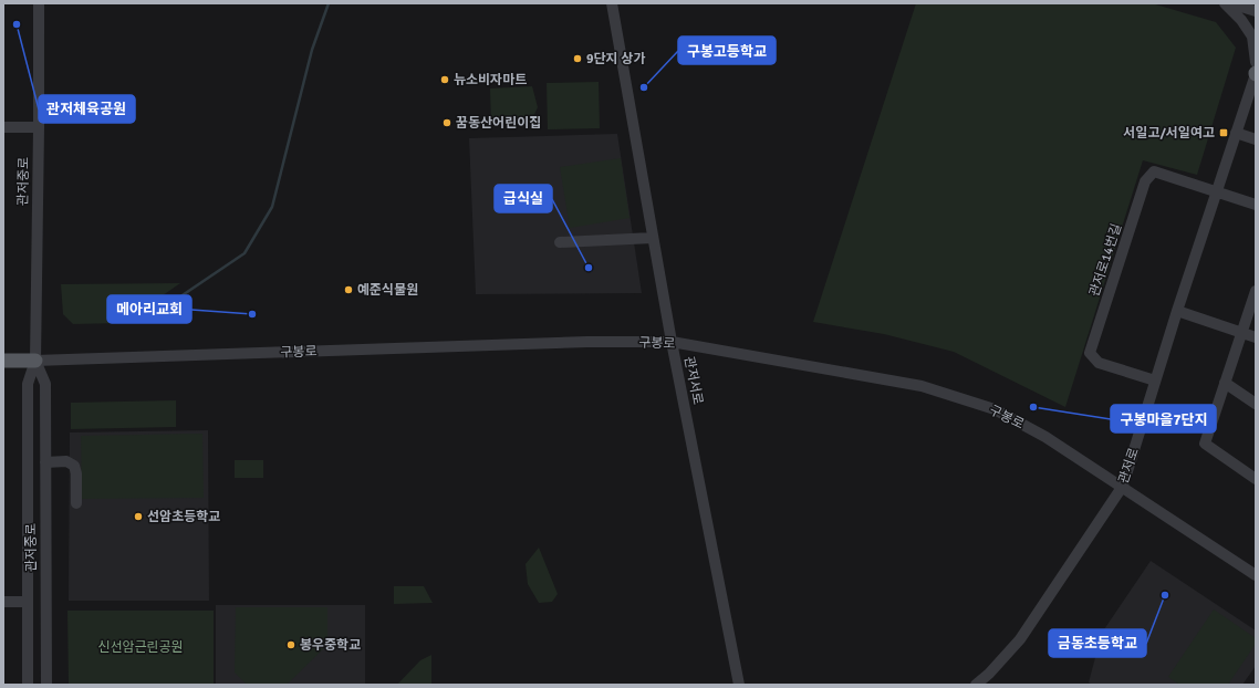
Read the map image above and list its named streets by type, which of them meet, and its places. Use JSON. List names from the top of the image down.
{
  "streets": {
    "main road": ["구봉로"],
    "street": [
      "관저중로",
      "관저로14번길",
      "관저서로",
      "관저로"
    ]
  },
  "crossings": [
    ["관저중로", "구봉로"],
    ["관저로14번길", "관저로"],
    ["구봉로", "관저서로"],
    ["구봉로", "관저로"]
  ],
  "parks": ["신선암근린공원"],
  "places": {
    "other": [
      "관저체육공원",
      "9단지 상가",
      "뉴소비자마트",
      "구봉고등학교",
      "꿈동산어린이집",
      "급식실",
      "예준식물원",
      "메아리교회",
      "구봉마을7단지",
      "선암초등학교",
      "금동초등학교",
      "봉우중학교"
    ],
    "transit": ["서일고/서일여고"]
  }
}
